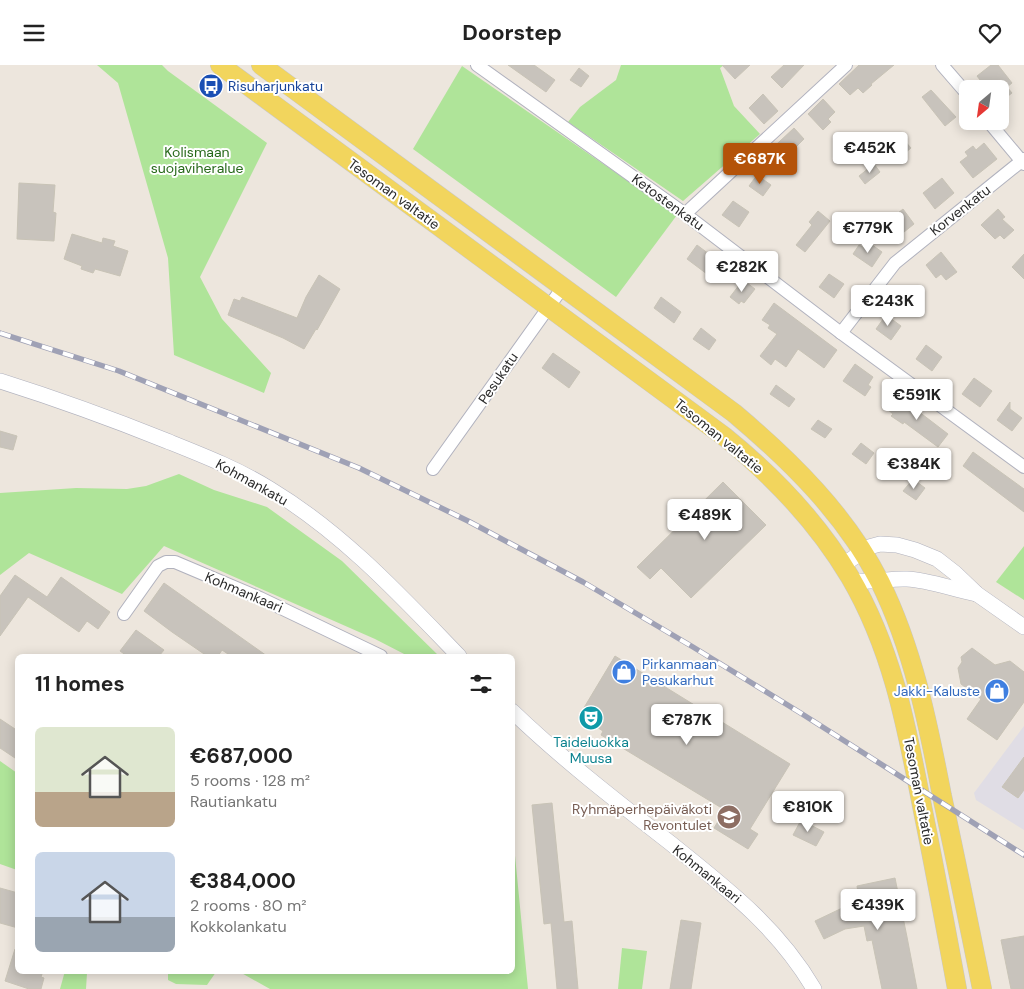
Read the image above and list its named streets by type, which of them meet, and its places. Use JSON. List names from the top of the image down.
{
  "streets": {
    "main road": ["Tesoman valtatie"],
    "street": [
      "Ketostenkatu",
      "Korvenkatu",
      "Pesukatu",
      "Kohmankatu",
      "Kohmankaari"
    ]
  },
  "crossings": [
    ["Tesoman valtatie", "Pesukatu"],
    ["Ketostenkatu", "Korvenkatu"]
  ],
  "parks": ["Kolismaan suojaviheralue"],
  "places": {
    "bus stop": ["Risuharjunkatu"],
    "shop": ["Pirkanmaan Pesukarhut", "Jakki-Kaluste"],
    "theatre": ["Taideluokka Muusa"],
    "school or university": ["Ryhmäperhepäiväkoti Revontulet"]
  },
  "north": "bottom left",
  "page": {
    "header": "Doorstep",
    "price": [
      "€452K",
      "€687K",
      "€779K",
      "€282K",
      "€243K",
      "€591K",
      "€384K",
      "€489K",
      "€787K",
      "€810K",
      "€439K"
    ],
    "heading": "11 homes",
    "list": [
      {
        "name": "€687,000",
        "note": "5 rooms · 128 m² · Rautiankatu"
      },
      {
        "name": "€384,000",
        "note": "2 rooms · 80 m² · Kokkolankatu"
      }
    ]
  }
}
